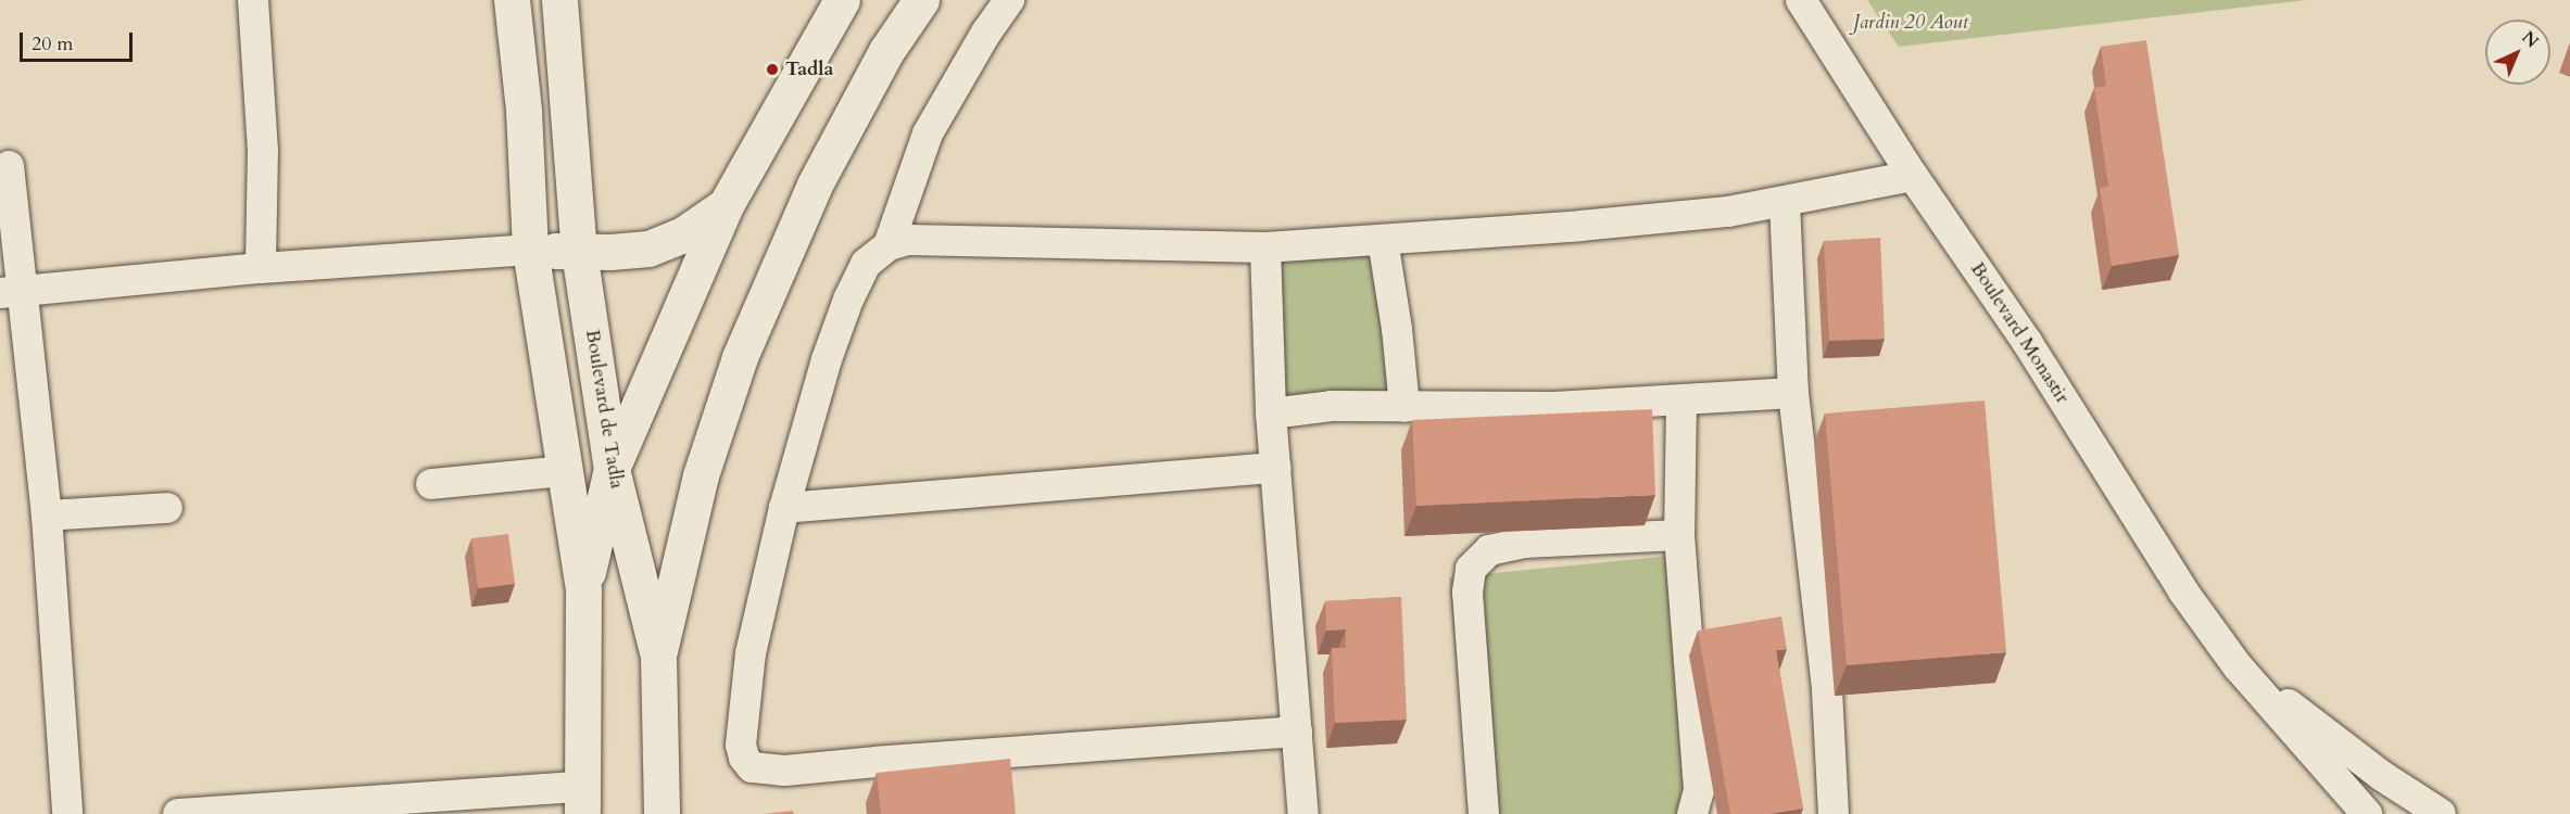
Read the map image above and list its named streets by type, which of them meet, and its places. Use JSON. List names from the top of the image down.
{
  "streets": {
    "main road": ["Boulevard de Tadla"],
    "street": ["Boulevard Monastir"]
  },
  "parks": ["Jardin 20 Aout"],
  "places": ["Tadla"],
  "scale_bar": "20 m",
  "north": "top right"
}
